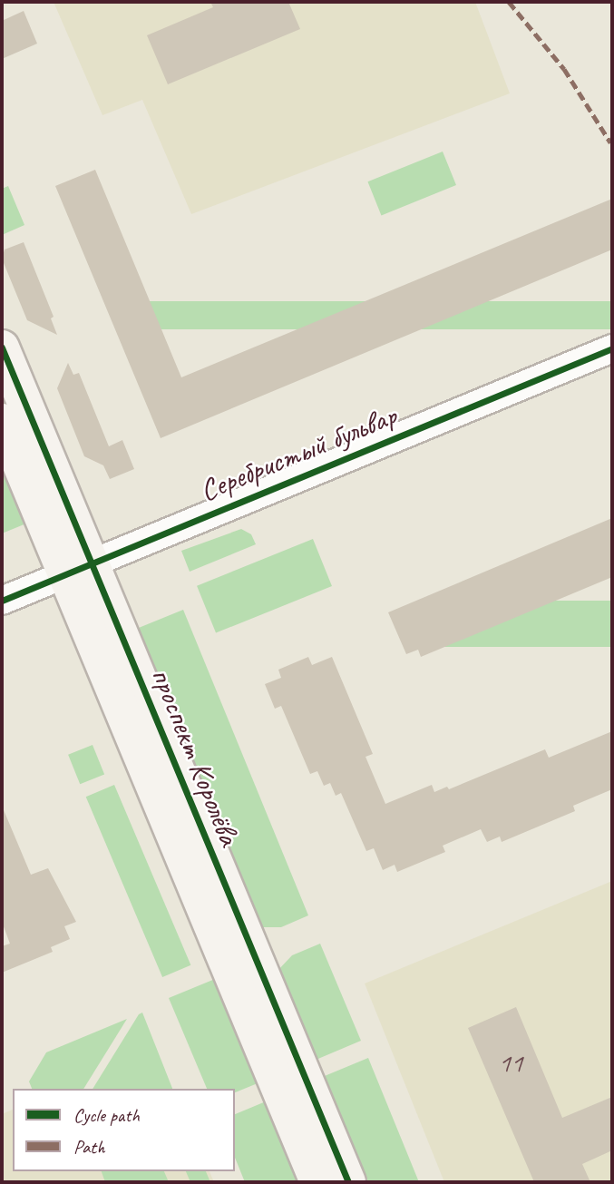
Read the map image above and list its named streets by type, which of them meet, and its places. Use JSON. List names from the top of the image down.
{
  "streets": {
    "street": ["Серебристый бульвар", "проспект Королёва"]
  },
  "crossings": [
    ["Серебристый бульвар", "проспект Королёва"]
  ],
  "house_numbers": ["11"],
  "legend": ["Cycle path", "Path"]
}
